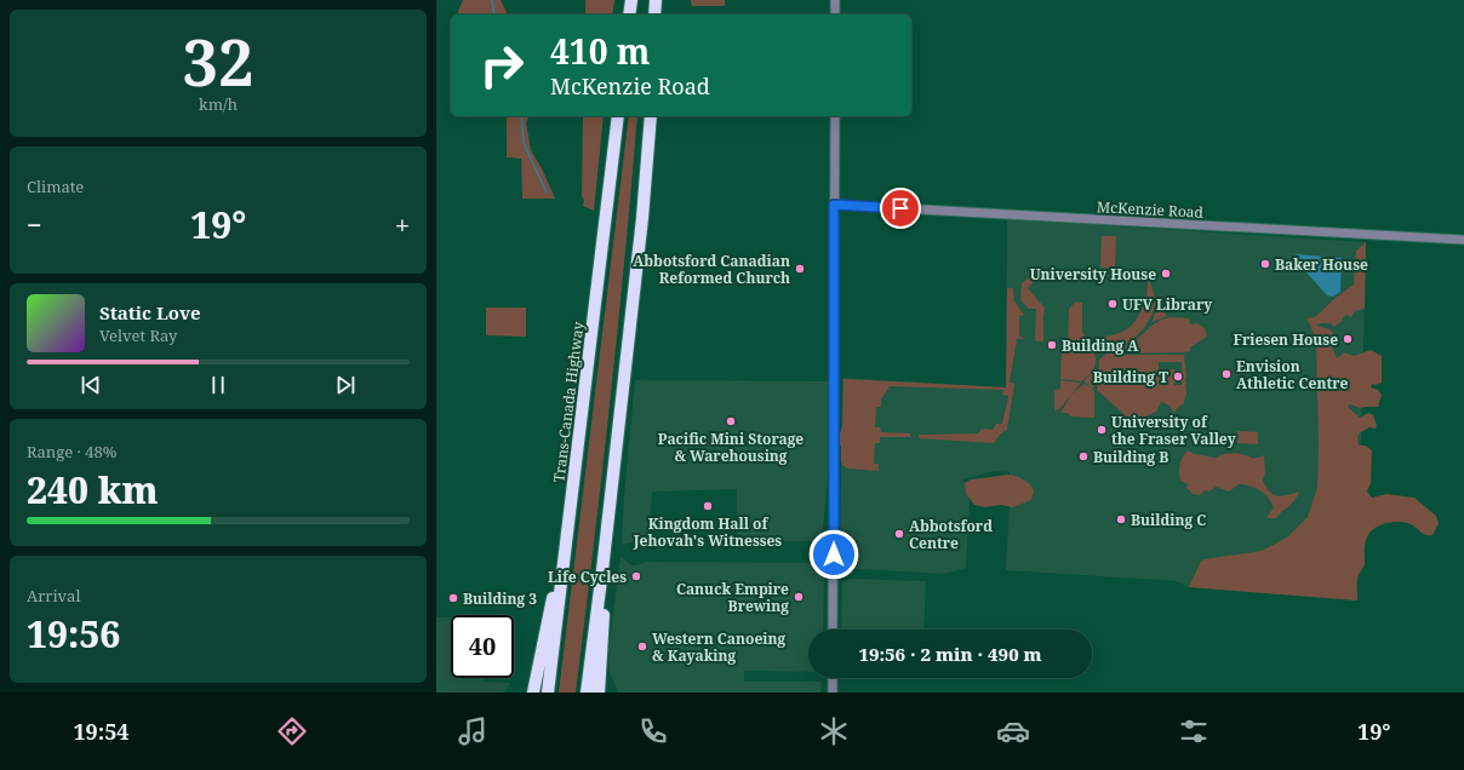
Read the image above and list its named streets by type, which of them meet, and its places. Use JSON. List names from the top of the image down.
{
  "streets": {
    "highway": ["Trans-Canada Highway"],
    "street": ["McKenzie Road"]
  },
  "places": [
    "Baker House",
    "Abbotsford Canadian Reformed Church",
    "University House",
    "UFV Library",
    "Friesen House",
    "Building A",
    "Envision Athletic Centre",
    "Building T",
    "Pacific Mini Storage & Warehousing",
    "University of the Fraser Valley",
    "Building B",
    "Kingdom Hall of Jehovah's Witnesses",
    "Building C",
    "Abbotsford Centre",
    "Life Cycles",
    "Canuck Empire Brewing",
    "Building 3",
    "Western Canoeing & Kayaking"
  ],
  "page": {
    "tile": [
      ["32", "km/h"],
      "Climate",
      ["Range · 48%", "240 km"],
      ["Arrival", "19:56"]
    ],
    "turn": ["410 m", "McKenzie Road"],
    "heat": ["−", "19°", "+"],
    "song": ["Static Love", "Velvet Ray"],
    "limit": "40",
    "trip": "19:56 · 2 min · 490 m",
    "tabs": ["19:54", "19°"]
  }
}
